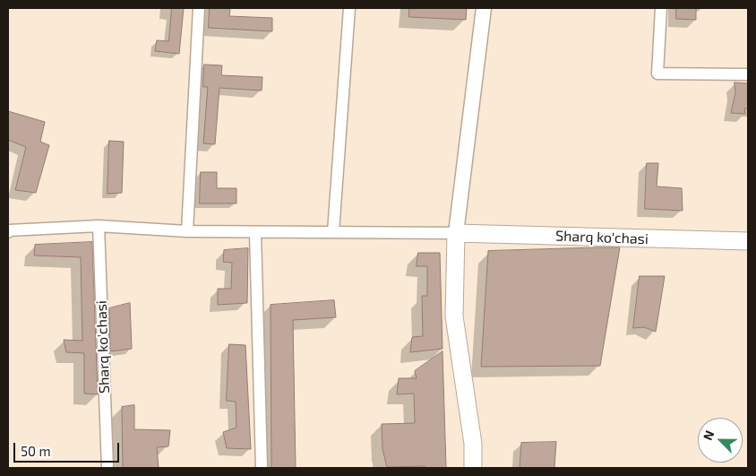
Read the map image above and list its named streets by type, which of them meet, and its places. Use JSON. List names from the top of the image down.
{
  "streets": {
    "main road": ["Sharq ko'chasi"]
  },
  "scale_bar": "50 m",
  "north": "top left"
}
